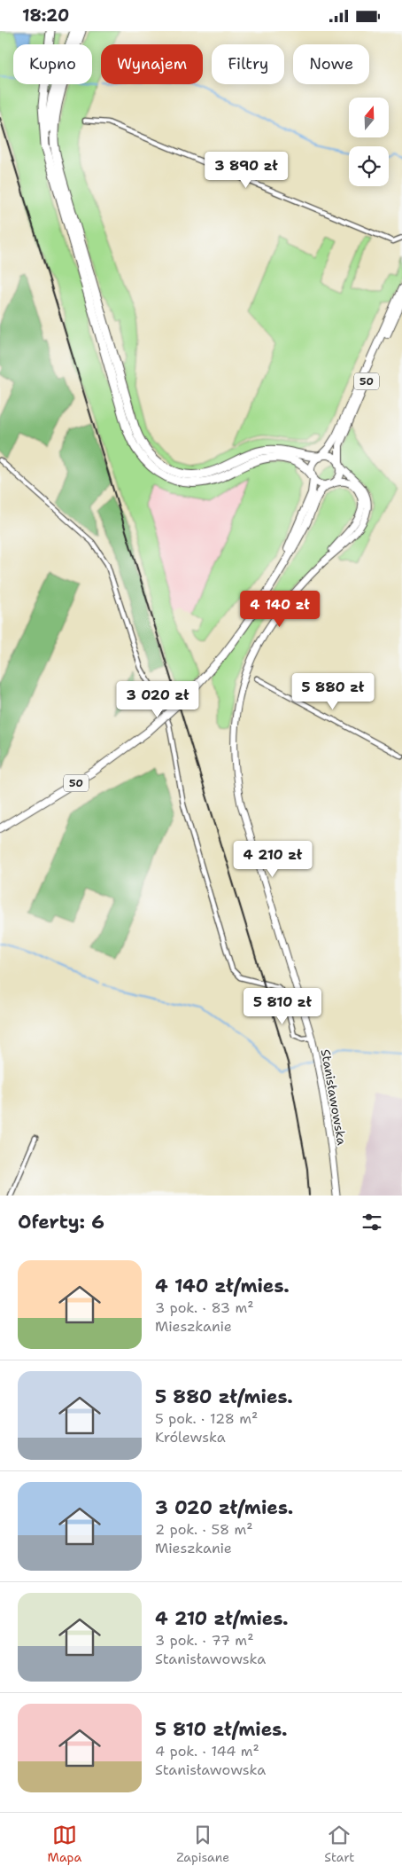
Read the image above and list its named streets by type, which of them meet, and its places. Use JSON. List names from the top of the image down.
{
  "streets": {
    "main road": ["50"],
    "street": ["Stanisławowska"]
  },
  "north": "top",
  "page": {
    "status": "18:20",
    "chip": [
      "Kupno",
      "Wynajem",
      "Filtry",
      "Nowe"
    ],
    "price": [
      "3 890 zł",
      "4 140 zł",
      "5 880 zł",
      "3 020 zł",
      "4 210 zł",
      "5 810 zł"
    ],
    "heading": "Oferty: 6",
    "list": [
      {
        "name": "4 140 zł/mies.",
        "note": "3 pok. · 83 m² · Mieszkanie"
      },
      {
        "name": "5 880 zł/mies.",
        "note": "5 pok. · 128 m² · Królewska"
      },
      {
        "name": "3 020 zł/mies.",
        "note": "2 pok. · 58 m² · Mieszkanie"
      },
      {
        "name": "4 210 zł/mies.",
        "note": "3 pok. · 77 m² · Stanisławowska"
      },
      {
        "name": "5 810 zł/mies.",
        "note": "4 pok. · 144 m² · Stanisławowska"
      }
    ],
    "tabs": ["Mapa", "Zapisane", "Start"]
  }
}
